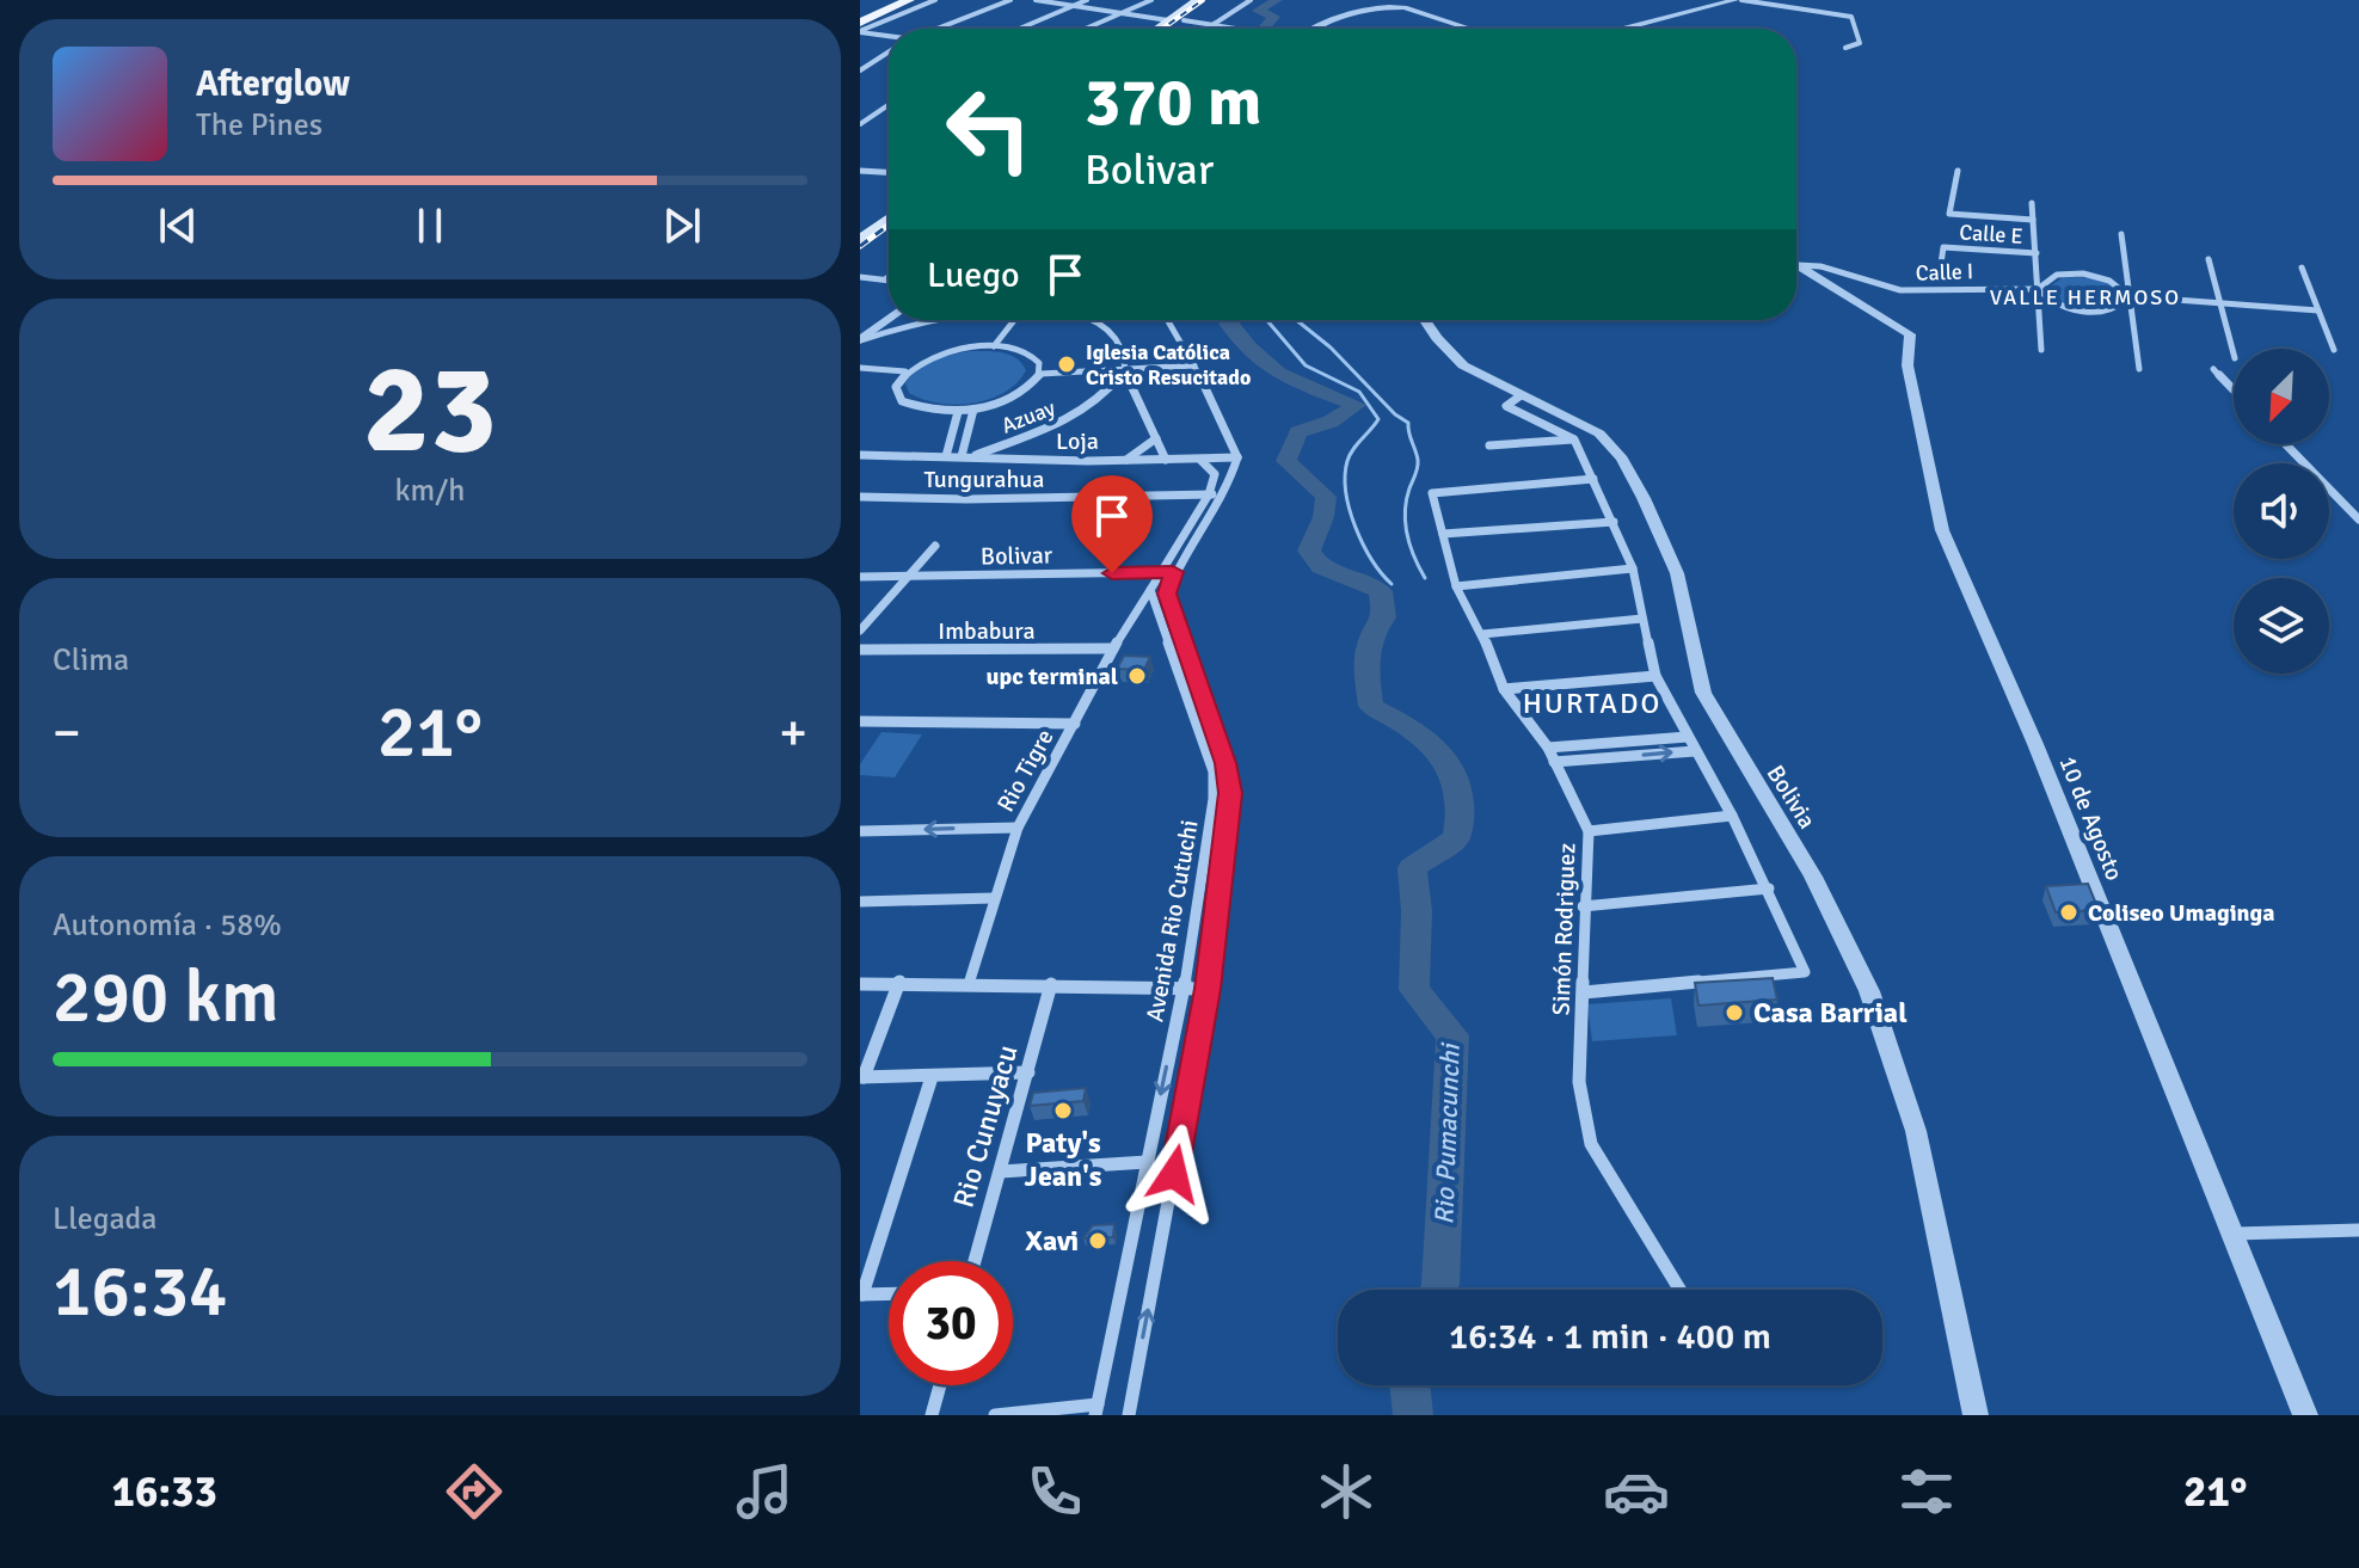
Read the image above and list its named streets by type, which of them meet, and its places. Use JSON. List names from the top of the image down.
{
  "streets": {
    "street": [
      "Calle E",
      "Calle I",
      "Azuay",
      "Loja",
      "Tungurahua",
      "Bolivar",
      "Imbabura",
      "Rio Tigre",
      "Bolivia",
      "10 de Agosto",
      "Avenida Rio Cutuchi",
      "Simón Rodriguez",
      "Rio Cunuyacu"
    ]
  },
  "crossings": [
    ["Azuay", "Loja"],
    ["Bolivar", "Avenida Rio Cutuchi"],
    ["Imbabura", "Rio Tigre"],
    ["Rio Tigre", "Avenida Rio Cutuchi"]
  ],
  "districts": ["VALLE HERMOSO", "HURTADO"],
  "water": ["Rio Pumacunchi"],
  "places": [
    "Iglesia Católica Cristo Resucitado",
    "upc terminal",
    "Coliseo Umaginga",
    "Casa Barrial",
    "Paty's Jean's",
    "Xavi"
  ],
  "north": "bottom left",
  "page": {
    "turn": ["370 m", "Bolivar"],
    "song": ["Afterglow", "The Pines"],
    "then": "Luego",
    "tile": [
      ["23", "km/h"],
      "Clima",
      ["Autonomía · 58%", "290 km"],
      ["Llegada", "16:34"]
    ],
    "heat": ["−", "21°", "+"],
    "limit": "30",
    "trip": "16:34 · 1 min · 400 m",
    "tabs": ["16:33", "21°"]
  }
}
